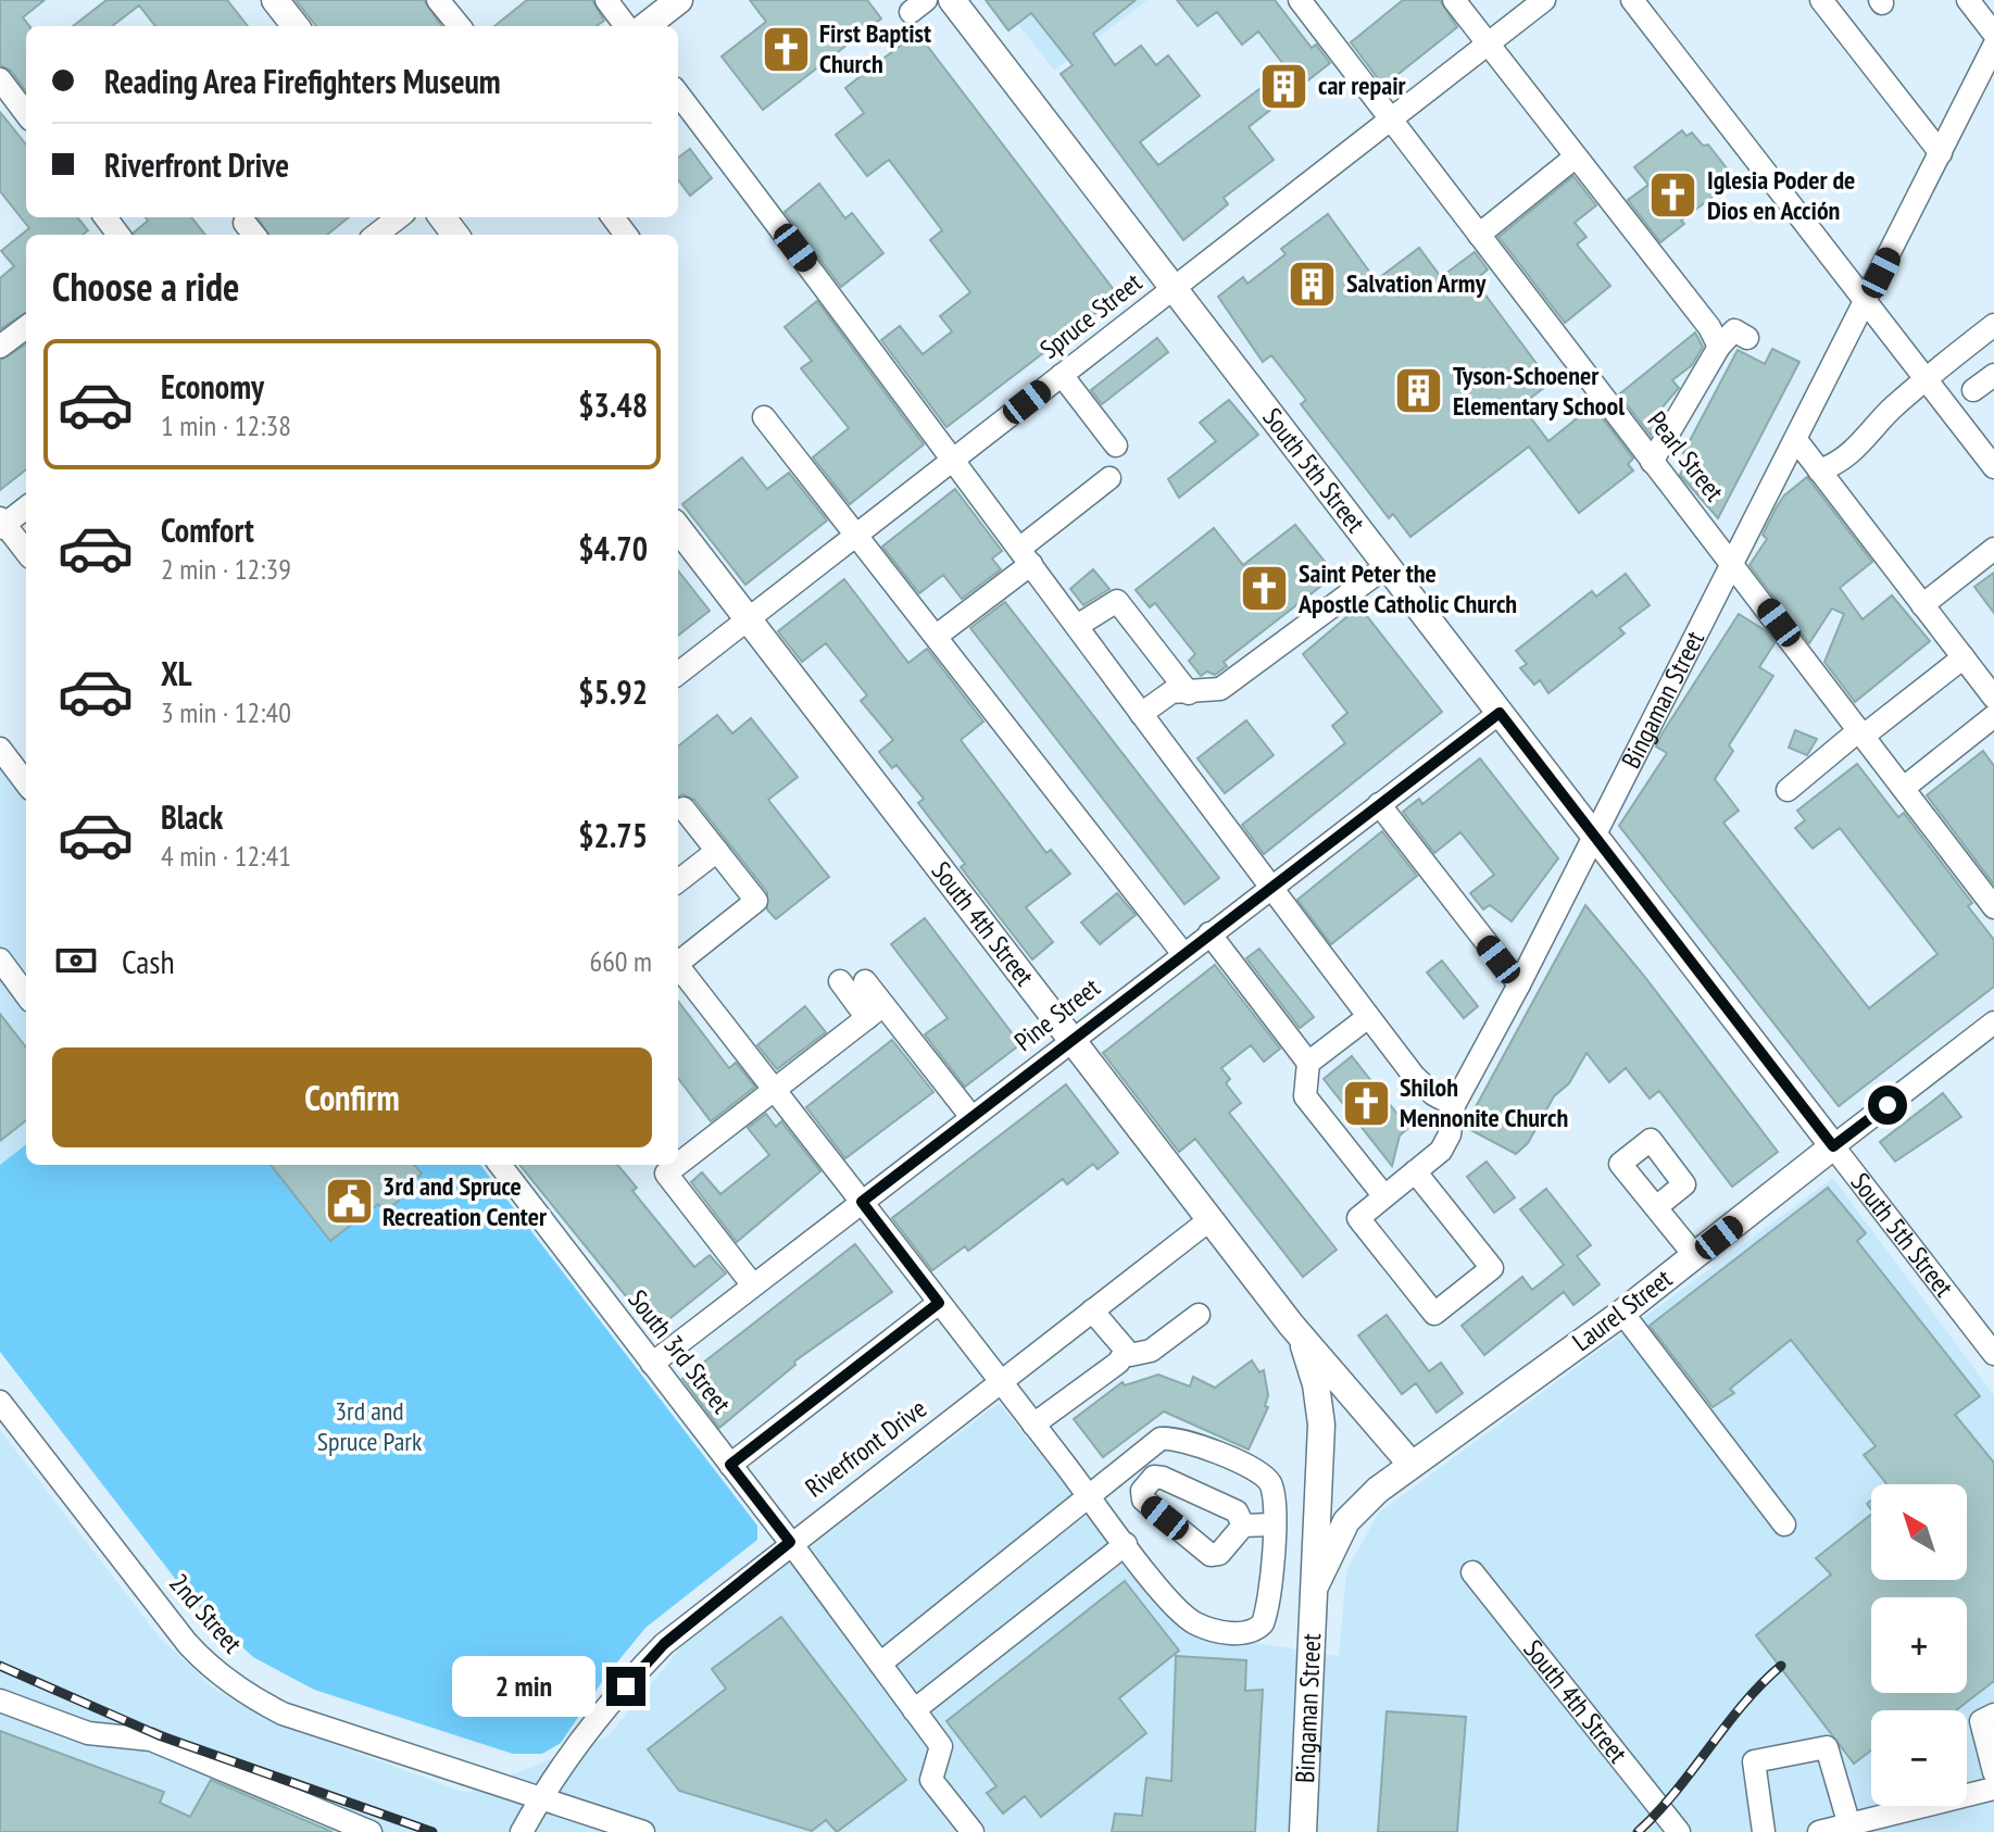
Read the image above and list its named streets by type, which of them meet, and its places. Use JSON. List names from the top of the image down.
{
  "streets": {
    "main road": [
      "South 5th Street",
      "Bingaman Street",
      "South 4th Street",
      "Laurel Street"
    ],
    "street": [
      "Spruce Street",
      "Pearl Street",
      "Pine Street",
      "South 3rd Street",
      "Riverfront Drive",
      "2nd Street"
    ]
  },
  "crossings": [
    ["Spruce Street", "Pearl Street"],
    ["Spruce Street", "South 5th Street"],
    ["Spruce Street", "South 4th Street"],
    ["Pearl Street", "Bingaman Street"],
    ["South 5th Street", "Bingaman Street"],
    ["South 5th Street", "Pine Street"],
    ["South 5th Street", "Laurel Street"],
    ["Bingaman Street", "South 4th Street"],
    ["Bingaman Street", "Laurel Street"],
    ["South 4th Street", "Pine Street"],
    ["South 4th Street", "Laurel Street"],
    ["South 4th Street", "Riverfront Drive"],
    ["Pine Street", "South 3rd Street"],
    ["South 3rd Street", "Riverfront Drive"],
    ["Riverfront Drive", "2nd Street"]
  ],
  "parks": ["3rd and Spruce Park"],
  "places": {
    "church": [
      "First Baptist Church",
      "Iglesia Poder de Dios en Acción",
      "Saint Peter the Apostle Catholic Church",
      "Shiloh Mennonite Church"
    ],
    "building": ["car repair", "Salvation Army", "Tyson-Schoener Elementary School"],
    "public building": ["3rd and Spruce Recreation Center"]
  },
  "north": "top left",
  "page": {
    "banner": ["Reading Area Firefighters Museum", "Riverfront Drive"],
    "heading": "Choose a ride",
    "list": [
      {
        "name": "Economy",
        "note": "1 min · 12:38",
        "value": "$3.48"
      },
      {
        "name": "Comfort",
        "note": "2 min · 12:39",
        "value": "$4.70"
      },
      {
        "name": "XL",
        "note": "3 min · 12:40",
        "value": "$5.92"
      },
      {
        "name": "Black",
        "note": "4 min · 12:41",
        "value": "$2.75"
      }
    ],
    "pay": ["Cash", "660 m"],
    "buttons": "Confirm",
    "map_buttons": ["+", "−"],
    "bubble": "2 min"
  }
}
